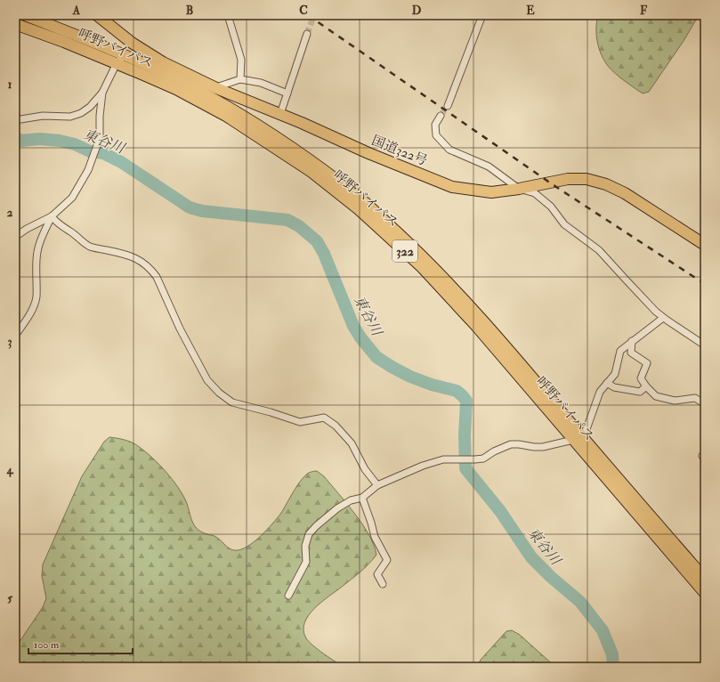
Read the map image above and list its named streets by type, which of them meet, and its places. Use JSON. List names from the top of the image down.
{
  "streets": {
    "highway": ["呼野バイパス", "国道322号", "322"]
  },
  "water": ["東谷川"],
  "scale_bar": "100 m",
  "grid": {
    "columns": [
      "A",
      "B",
      "C",
      "D",
      "E",
      "F"
    ],
    "rows": [
      "1",
      "2",
      "3",
      "4",
      "5"
    ]
  }
}
